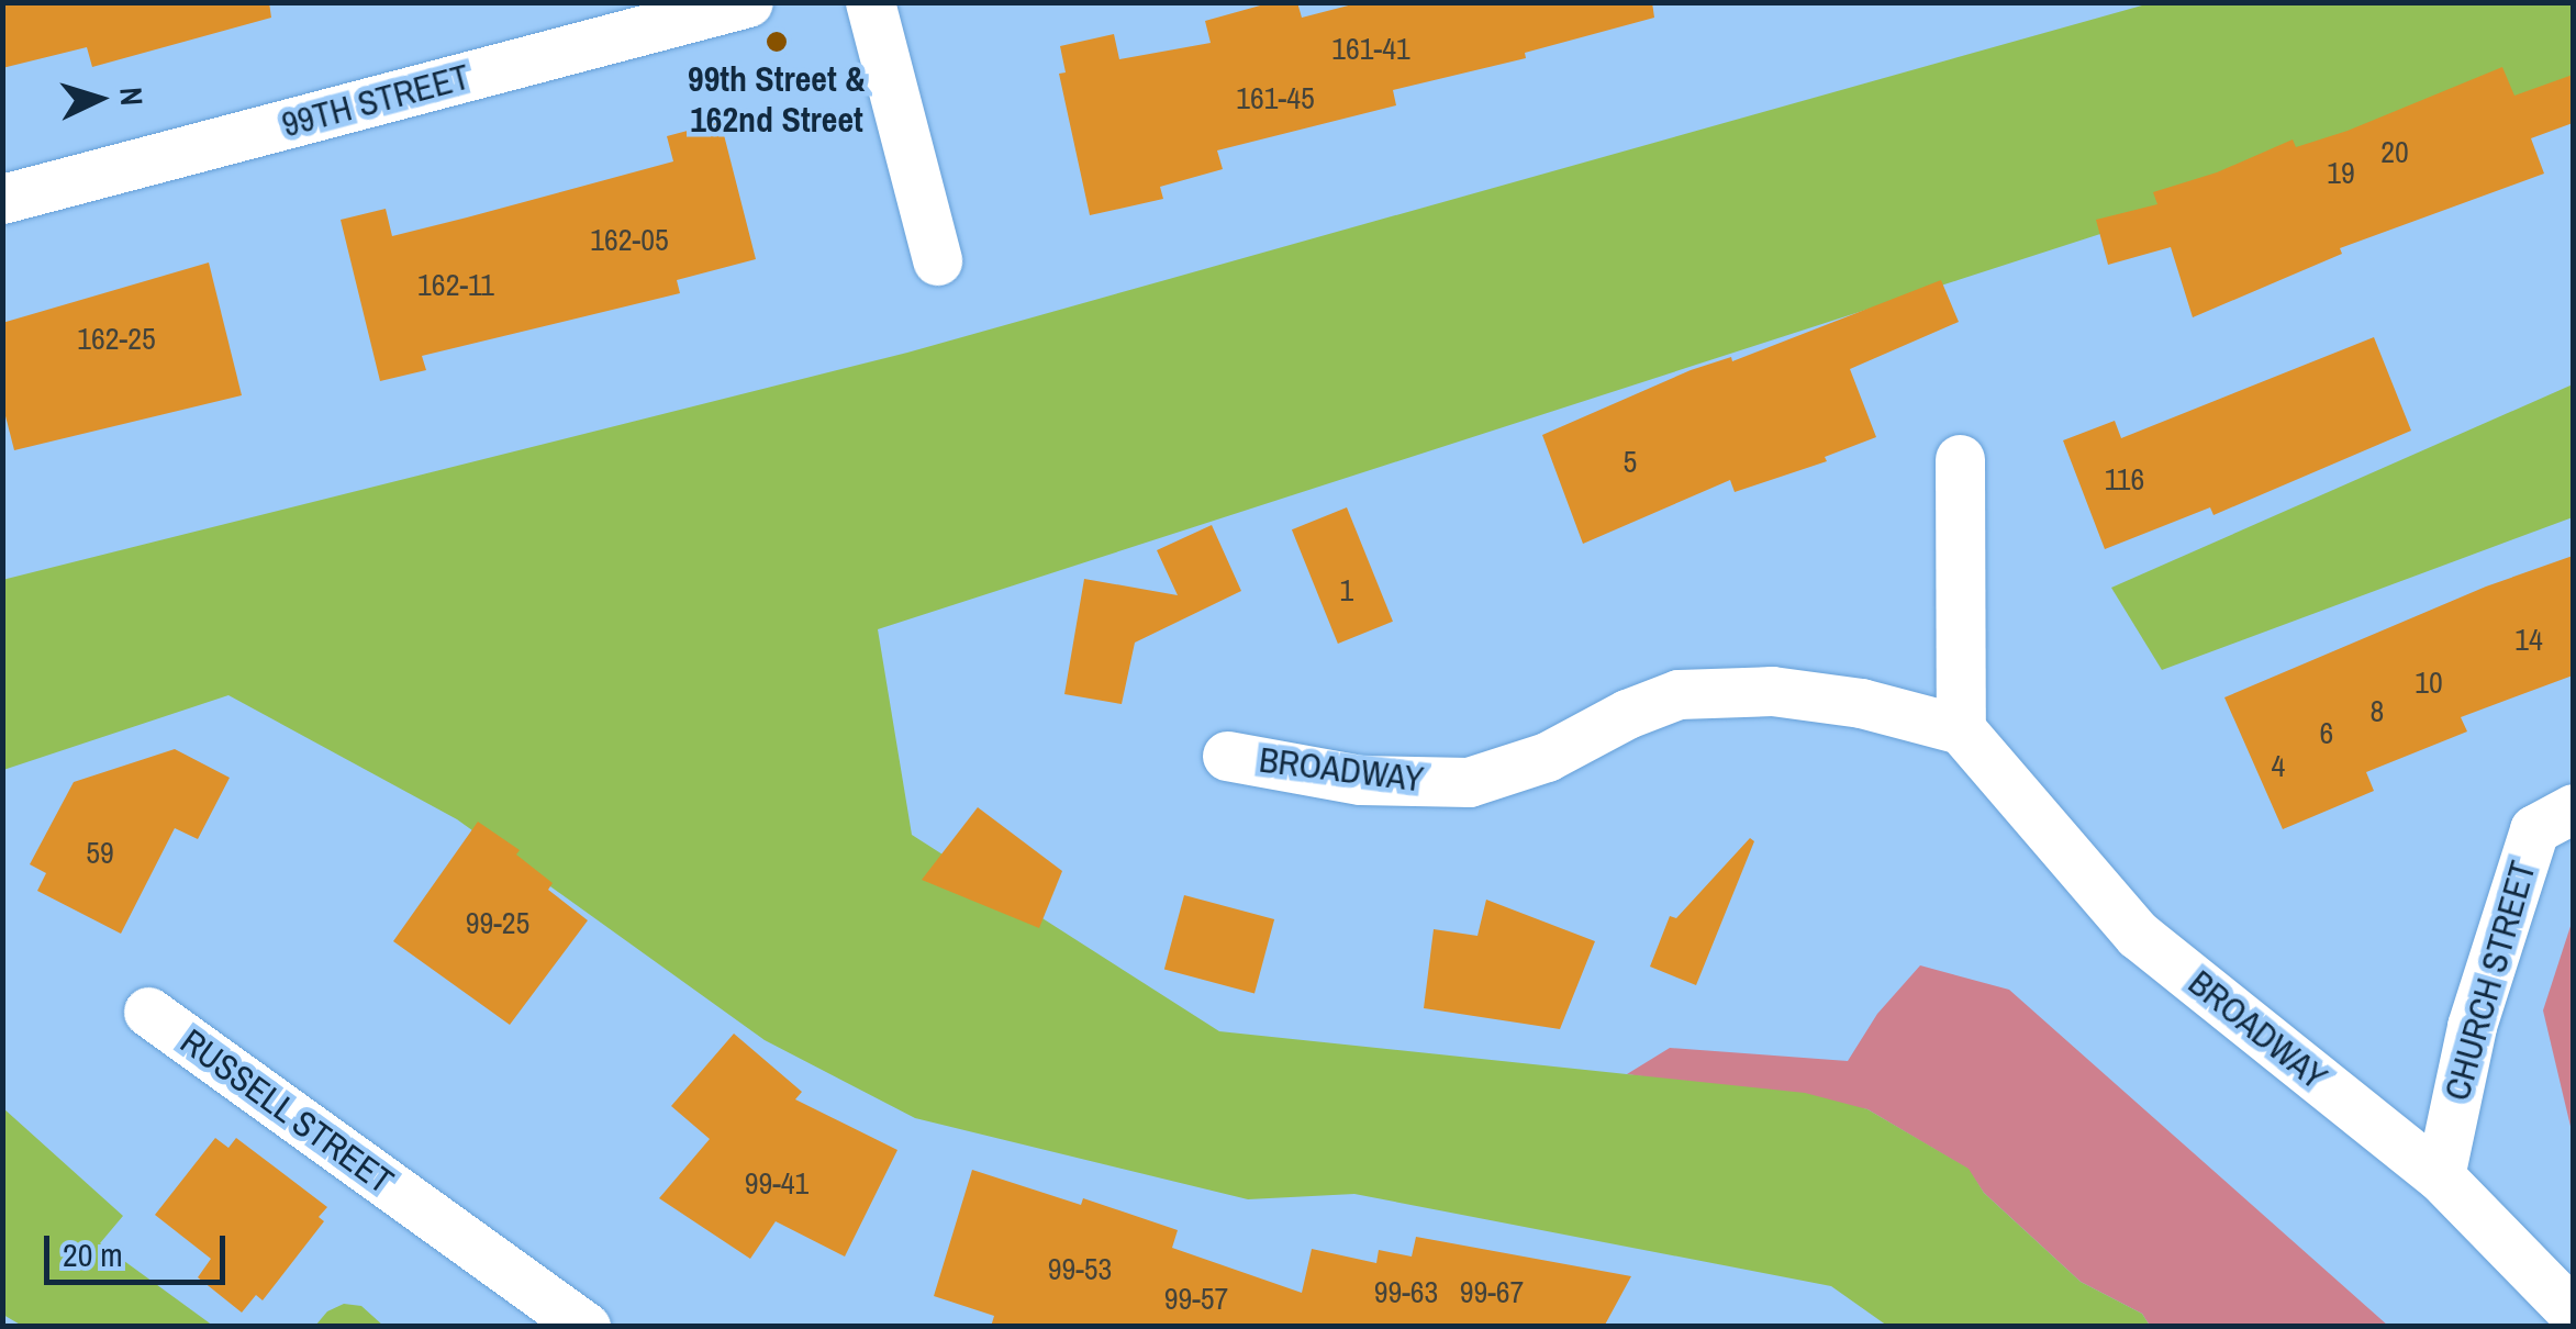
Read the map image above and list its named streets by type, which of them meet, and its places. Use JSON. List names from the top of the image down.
{
  "streets": {
    "street": [
      "99TH STREET",
      "BROADWAY",
      "CHURCH STREET",
      "RUSSELL STREET"
    ]
  },
  "crossings": [
    ["BROADWAY", "CHURCH STREET"]
  ],
  "places": ["99th Street & 162nd Street"],
  "house_numbers": [
    "161-41",
    "161-45",
    "20",
    "19",
    "162-05",
    "162-11",
    "162-25",
    "5",
    "116",
    "1",
    "14",
    "10",
    "8",
    "6",
    "4",
    "59",
    "99-25",
    "99-41",
    "99-53",
    "99-63",
    "99-67",
    "99-57"
  ],
  "scale_bar": "20 m",
  "north": "right"
}
